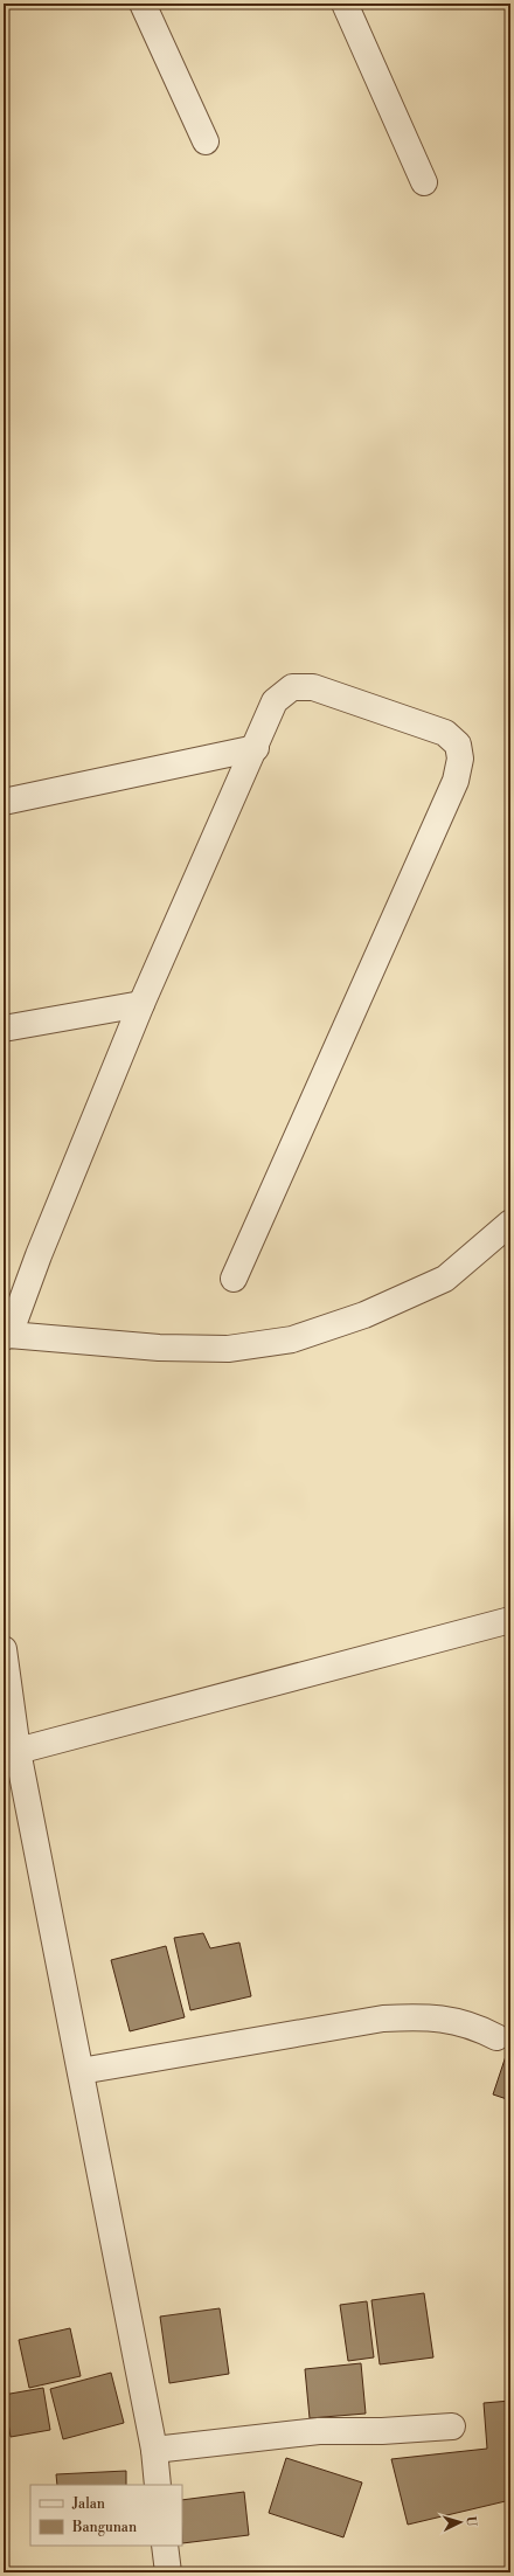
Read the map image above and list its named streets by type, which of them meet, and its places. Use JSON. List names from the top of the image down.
{
  "legend": ["Jalan", "Bangunan"],
  "north": "right"
}
